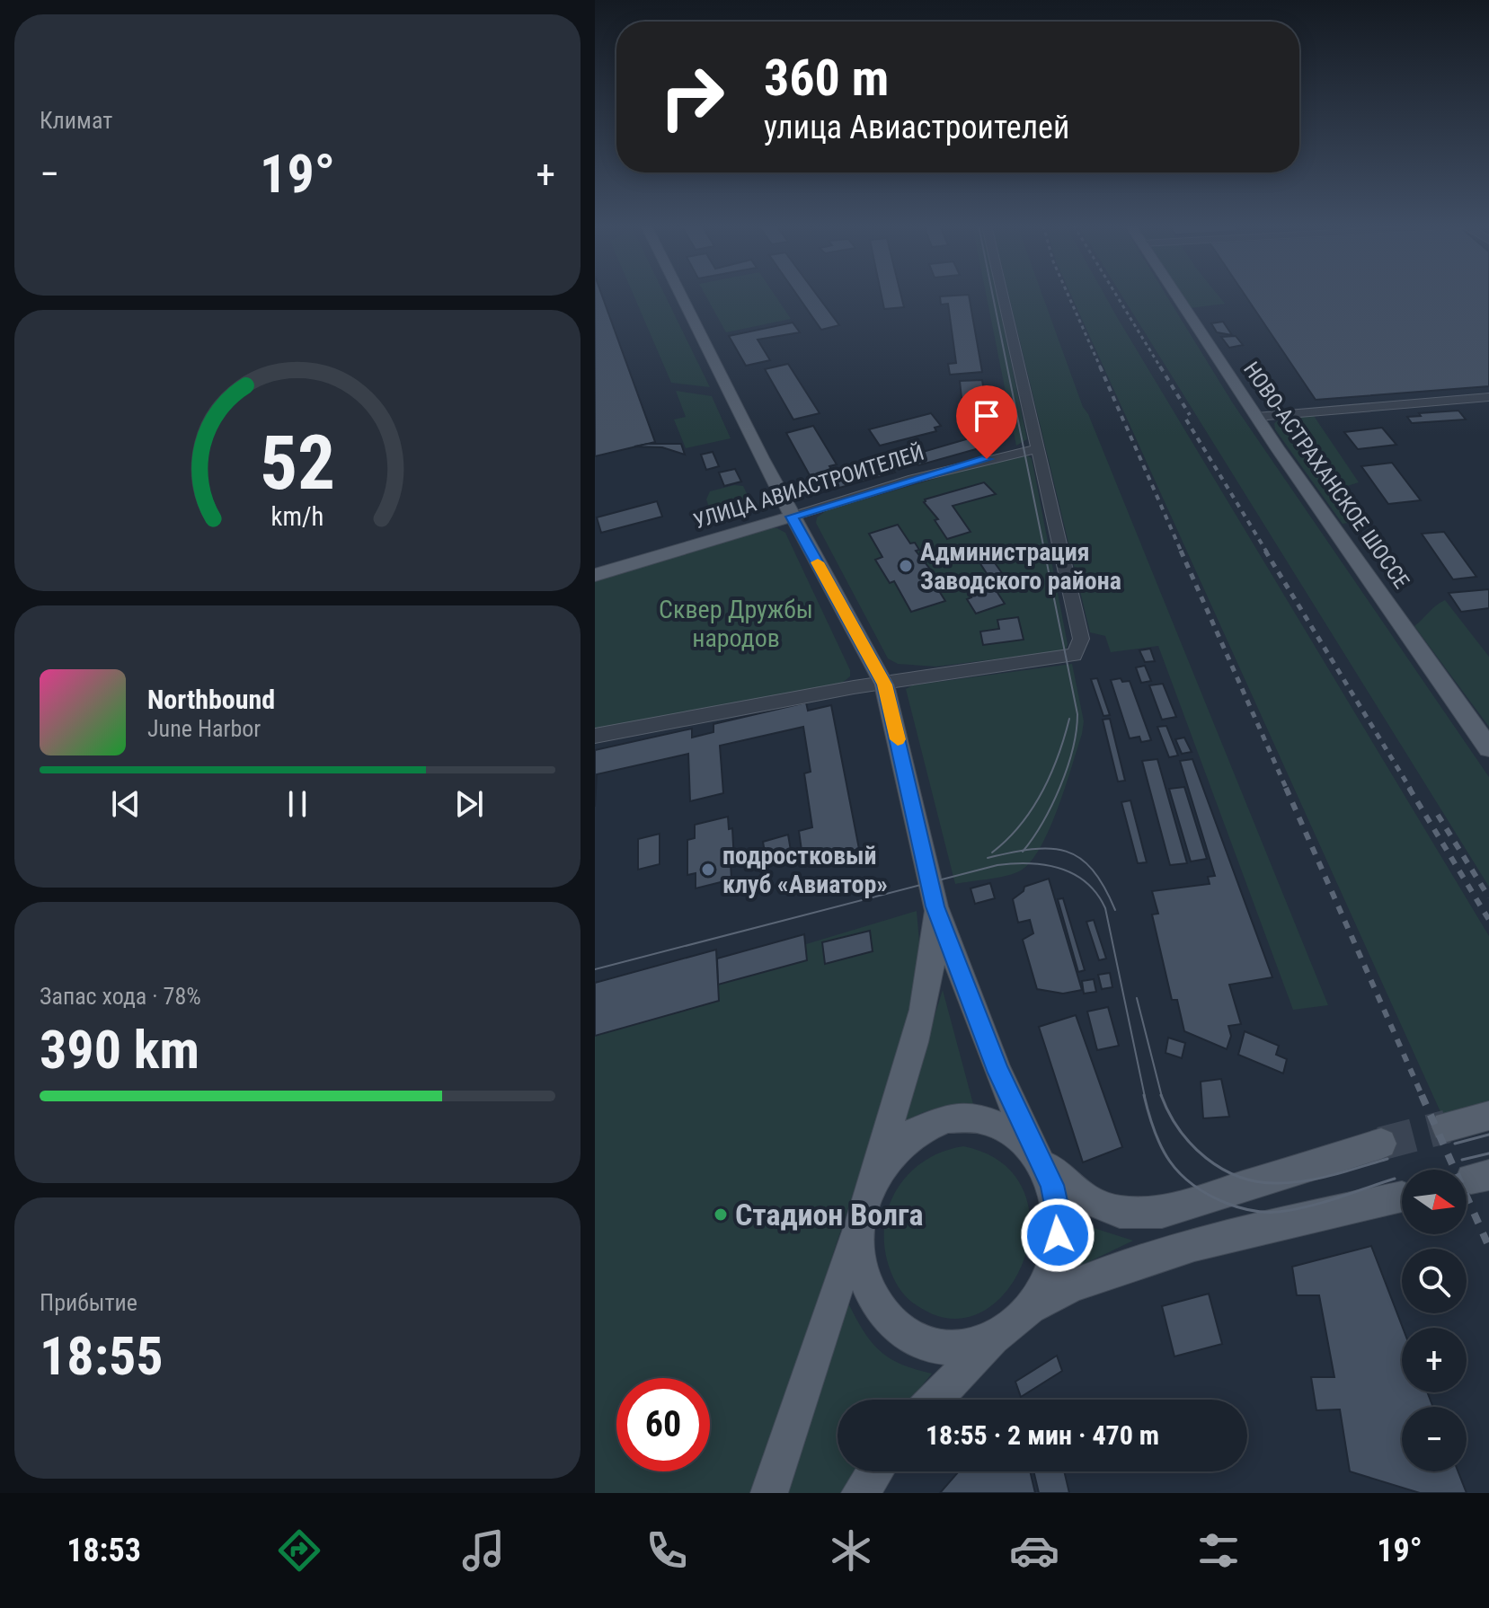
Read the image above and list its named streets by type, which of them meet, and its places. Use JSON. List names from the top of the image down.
{
  "streets": {
    "main road": ["НОВО-АСТРАХАНСКОЕ ШОССЕ", "УЛИЦА АВИАСТРОИТЕЛЕЙ"]
  },
  "parks": ["Сквер Дружбы народов"],
  "places": ["Администрация Заводского района", "подростковый клуб «Авиатор»", "Стадион Волга"],
  "north": "right",
  "page": {
    "tile": [
      "Климат",
      ["Запас хода · 78%", "390 km"],
      ["Прибытие", "18:55"]
    ],
    "turn": ["360 m", "улица Авиастроителей"],
    "heat": ["−", "19°", "+"],
    "song": ["Northbound", "June Harbor"],
    "map_buttons": ["+", "−"],
    "limit": "60",
    "trip": "18:55 · 2 мин · 470 m",
    "tabs": ["18:53", "19°"],
    "gauge": ["52", "km/h"]
  }
}
